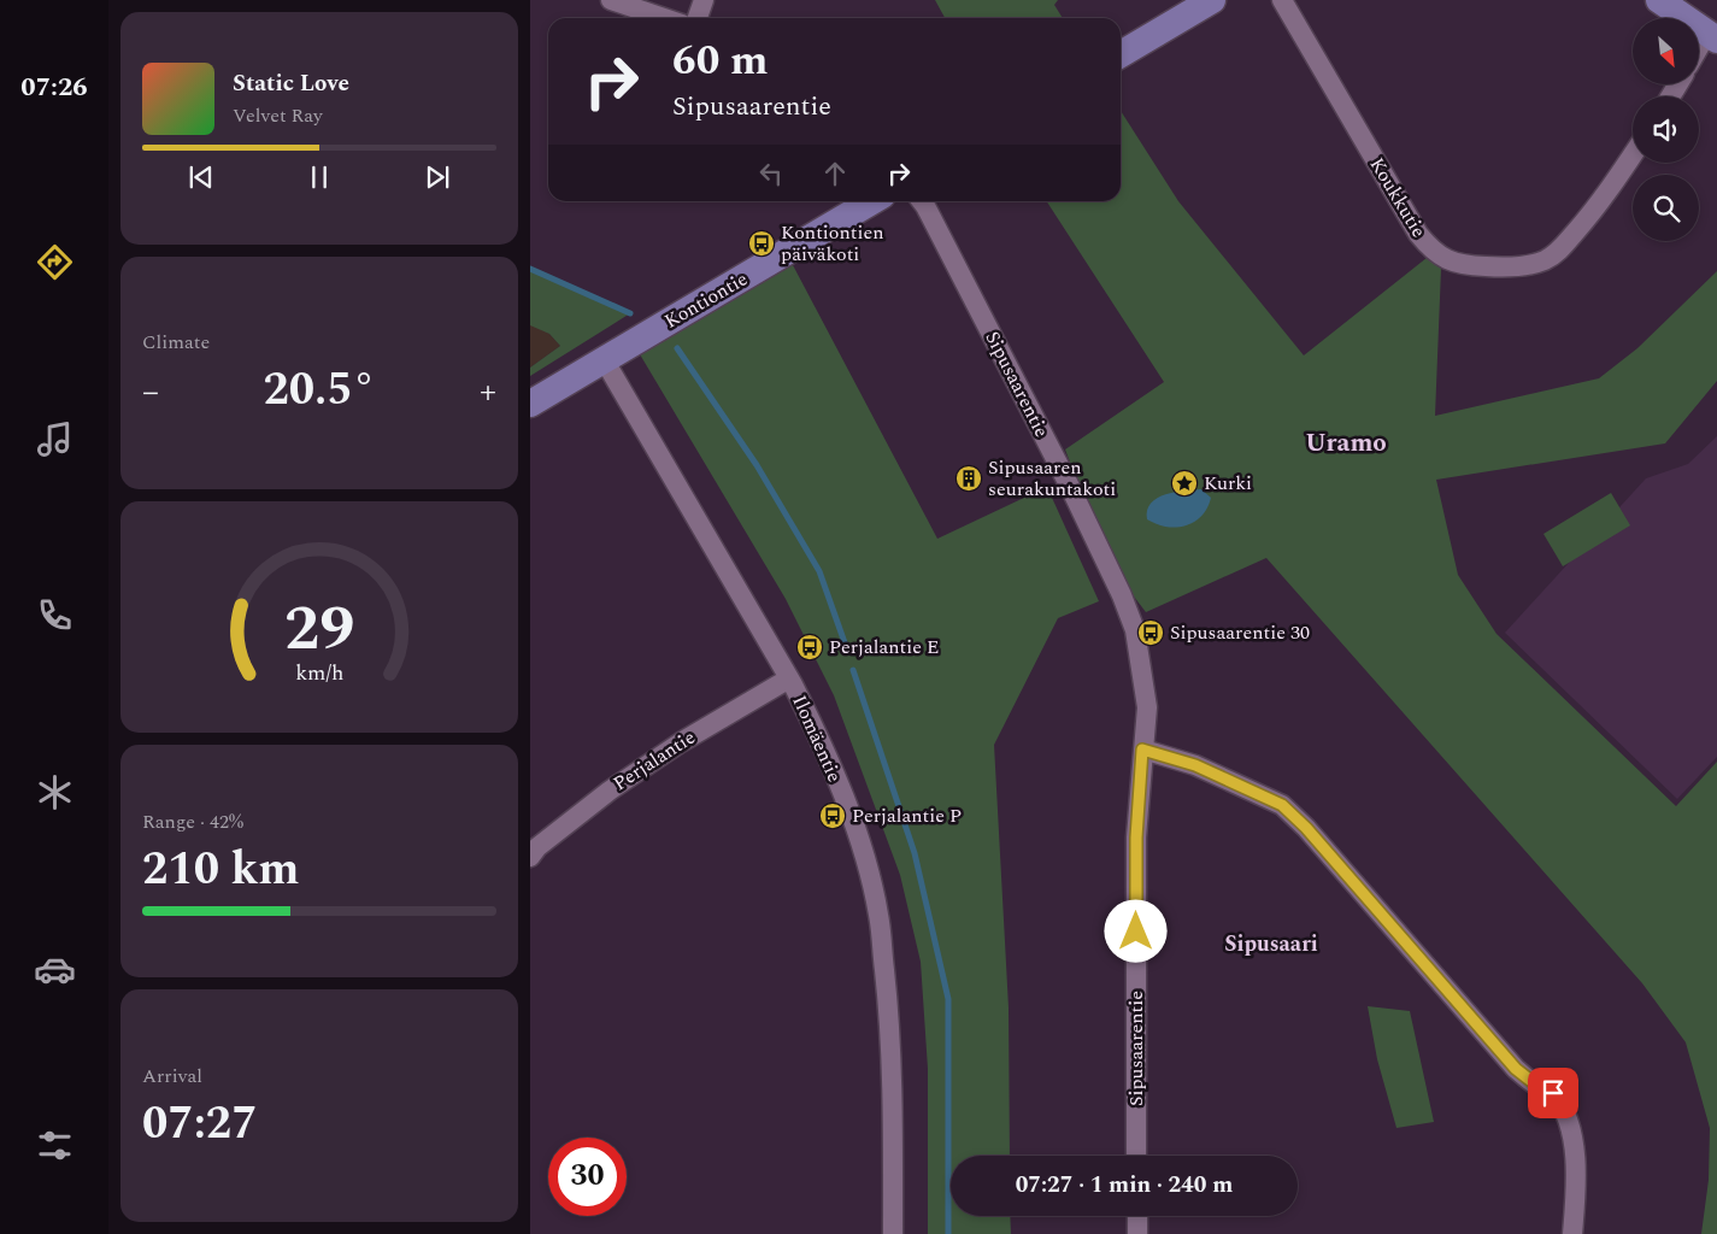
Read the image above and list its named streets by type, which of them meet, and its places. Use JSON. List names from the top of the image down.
{
  "streets": {
    "street": [
      "Koukkutie",
      "Kontiontie",
      "Sipusaarentie",
      "Ilomäentie",
      "Perjalantie"
    ]
  },
  "crossings": [
    ["Kontiontie", "Ilomäentie"],
    ["Ilomäentie", "Perjalantie"]
  ],
  "districts": ["Uramo", "Sipusaari"],
  "places": {
    "bus stop": [
      "Kontiontien päiväkoti",
      "Sipusaarentie 30",
      "Perjalantie E",
      "Perjalantie P"
    ],
    "building": ["Sipusaaren seurakuntakoti"],
    "place": ["Kurki"]
  },
  "north": "bottom right",
  "page": {
    "tabs": "07:26",
    "turn": ["60 m", "Sipusaarentie"],
    "song": ["Static Love", "Velvet Ray"],
    "tile": [
      "Climate",
      ["Range · 42%", "210 km"],
      ["Arrival", "07:27"]
    ],
    "heat": ["−", "20.5°", "+"],
    "limit": "30",
    "trip": "07:27 · 1 min · 240 m",
    "gauge": ["29", "km/h"]
  }
}
